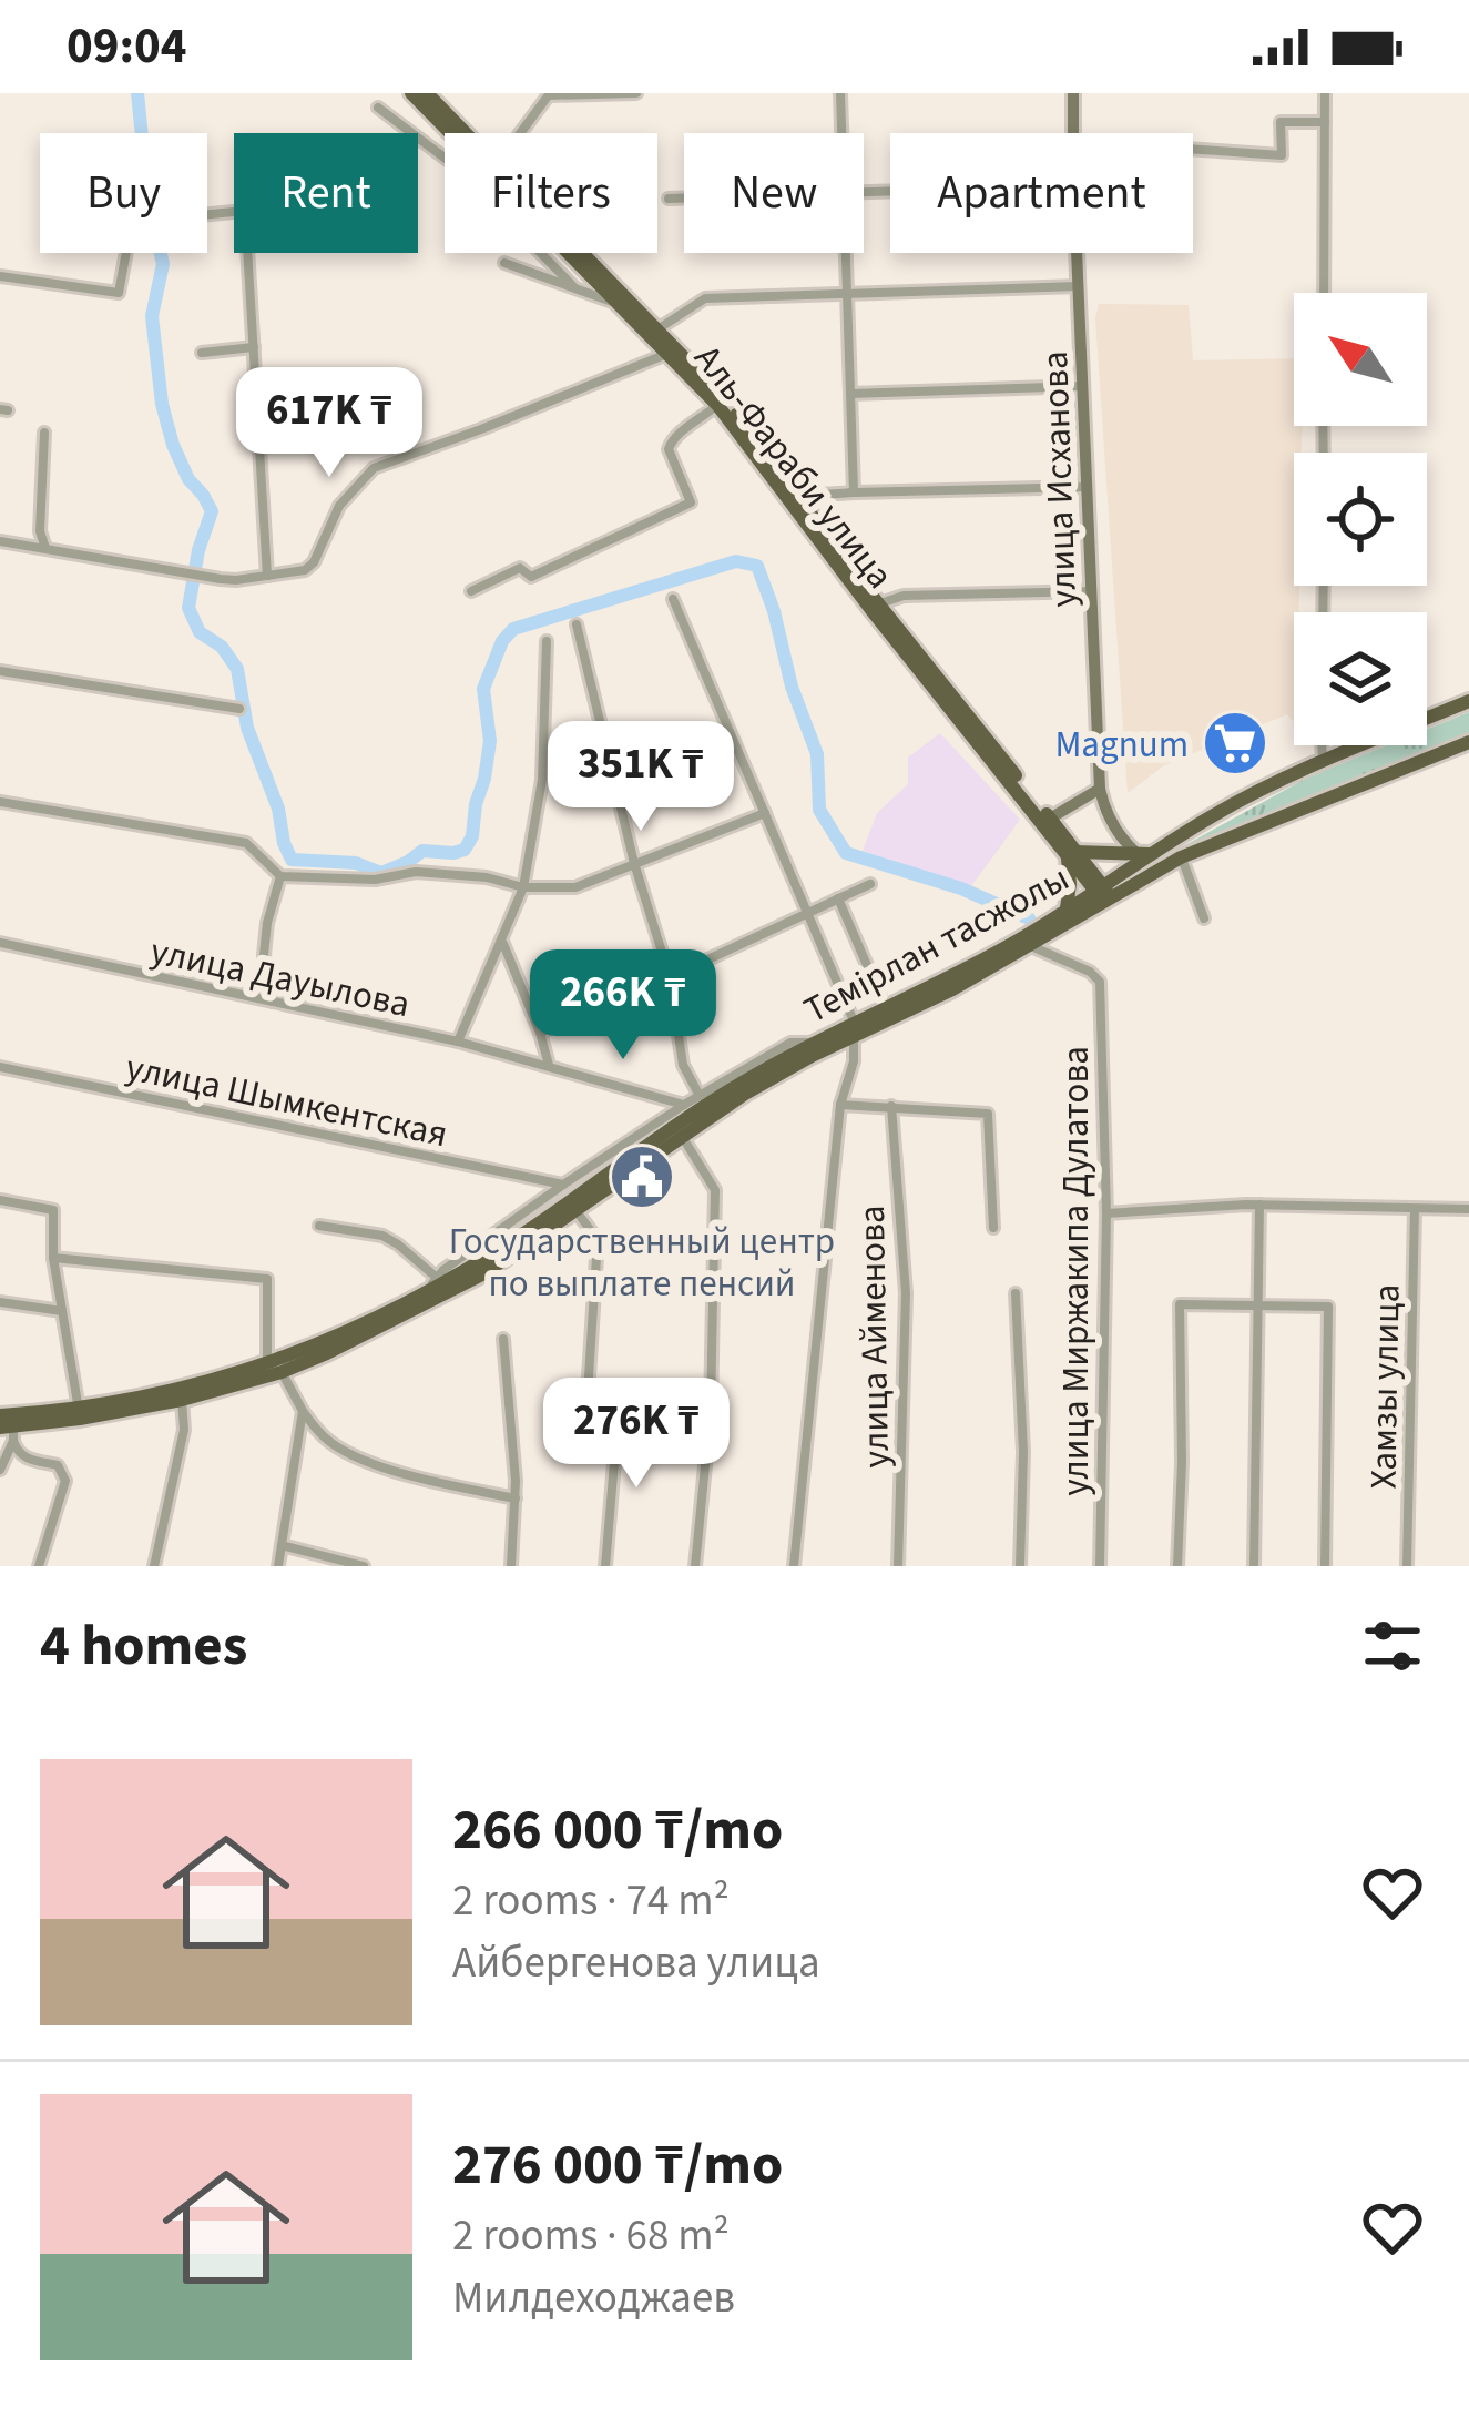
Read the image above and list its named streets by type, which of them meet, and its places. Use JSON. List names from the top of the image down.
{
  "streets": {
    "main road": ["Аль-Фараби улица", "улица Исханова", "Темірлан тасжолы"],
    "street": [
      "улица Дауылова",
      "улица Шымкентская",
      "улица Миржакипа Дулатова",
      "улица Айменова",
      "Хамзы улица"
    ]
  },
  "crossings": [
    ["Аль-Фараби улица", "Темірлан тасжолы"],
    ["Темірлан тасжолы", "улица Миржакипа Дулатова"]
  ],
  "places": {
    "supermarket": ["Magnum"],
    "public building": ["Государственный центр по выплате пенсий"]
  },
  "north": "top left",
  "page": {
    "status": "09:04",
    "chip": [
      "Buy",
      "Rent",
      "Filters",
      "New",
      "Apartment"
    ],
    "price": [
      "617K ₸",
      "351K ₸",
      "266K ₸",
      "276K ₸"
    ],
    "heading": "4 homes",
    "list": [
      {
        "name": "266 000 ₸/mo",
        "note": "2 rooms · 74 m² · Айбергенова улица"
      },
      {
        "name": "276 000 ₸/mo",
        "note": "2 rooms · 68 m² · Милдеходжаев"
      }
    ]
  }
}
